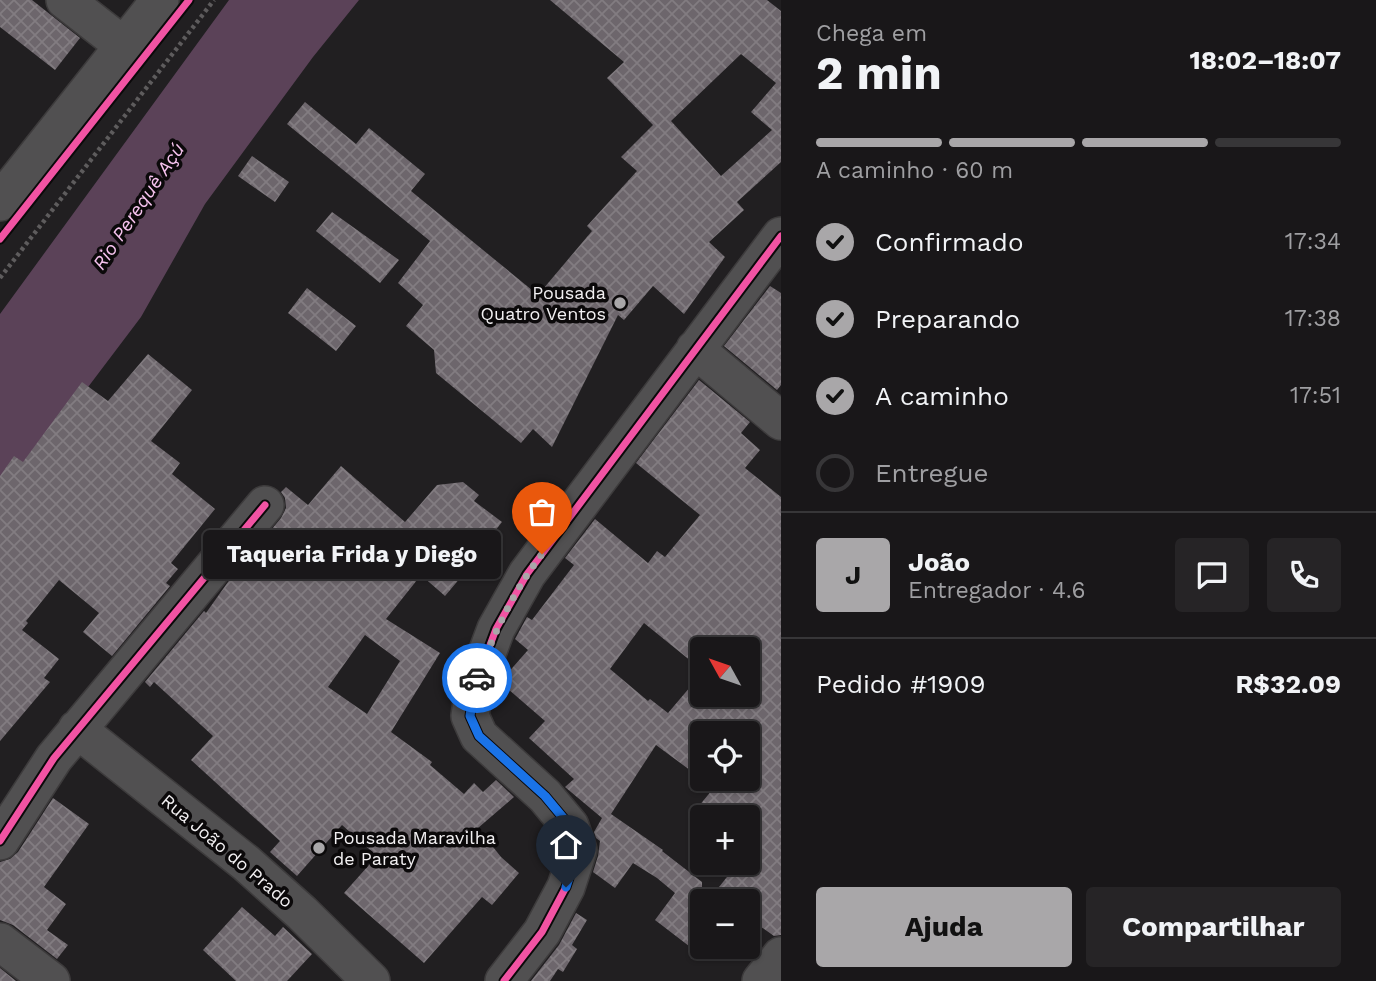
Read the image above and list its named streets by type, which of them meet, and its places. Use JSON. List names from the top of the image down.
{
  "streets": {
    "street": ["Rua João do Prado"]
  },
  "water": ["Rio Perequê Açú"],
  "places": ["Pousada Quatro Ventos", "Taqueria Frida y Diego", "Pousada Maravilha de Paraty"],
  "north": "top left",
  "page": {
    "heading": ["2 min", "Chega em", "18:02–18:07"],
    "panel": [
      "João",
      "Entregador · 4.6",
      "Pedido #1909",
      "R$32.09"
    ],
    "bar": "A caminho · 60 m",
    "list": [
      ["Confirmado", "17:34"],
      ["Preparando", "17:38"],
      ["A caminho", "17:51"],
      "Entregue"
    ],
    "bubble": "Taqueria Frida y Diego",
    "round": "J",
    "map_buttons": ["+", "−"],
    "buttons": ["Ajuda", "Compartilhar"]
  }
}
